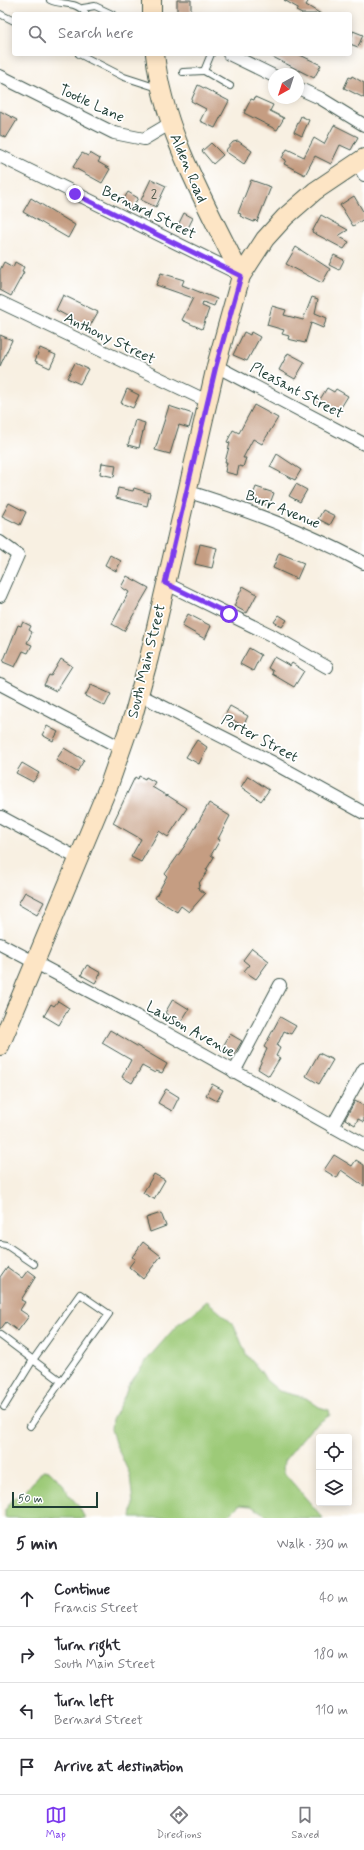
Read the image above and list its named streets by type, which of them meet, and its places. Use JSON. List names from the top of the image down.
{
  "streets": {
    "main road": ["Alden Road", "South Main Street"],
    "street": [
      "Tootle Lane",
      "Bernard Street",
      "Anthony Street",
      "Pleasant Street",
      "Burr Avenue",
      "Porter Street",
      "Lawson Avenue"
    ]
  },
  "crossings": [
    ["Tootle Lane", "Alden Road"],
    ["Alden Road", "Bernard Street"],
    ["Alden Road", "South Main Street"],
    ["Bernard Street", "South Main Street"],
    ["Anthony Street", "South Main Street"],
    ["Pleasant Street", "South Main Street"],
    ["Burr Avenue", "South Main Street"],
    ["South Main Street", "Porter Street"],
    ["South Main Street", "Lawson Avenue"]
  ],
  "house_numbers": ["2"],
  "scale_bar": "50 m",
  "north": "bottom left",
  "page": {
    "search": "Search here",
    "scale": "50 m",
    "heading": ["5 min", "Walk · 330 m"],
    "list": [
      ["Continue", "Francis Street", "40 m"],
      ["Turn right", "South Main Street", "180 m"],
      ["Turn left", "Bernard Street", "110 m"],
      "Arrive at destination"
    ],
    "nav": ["Map", "Directions", "Saved"]
  }
}
